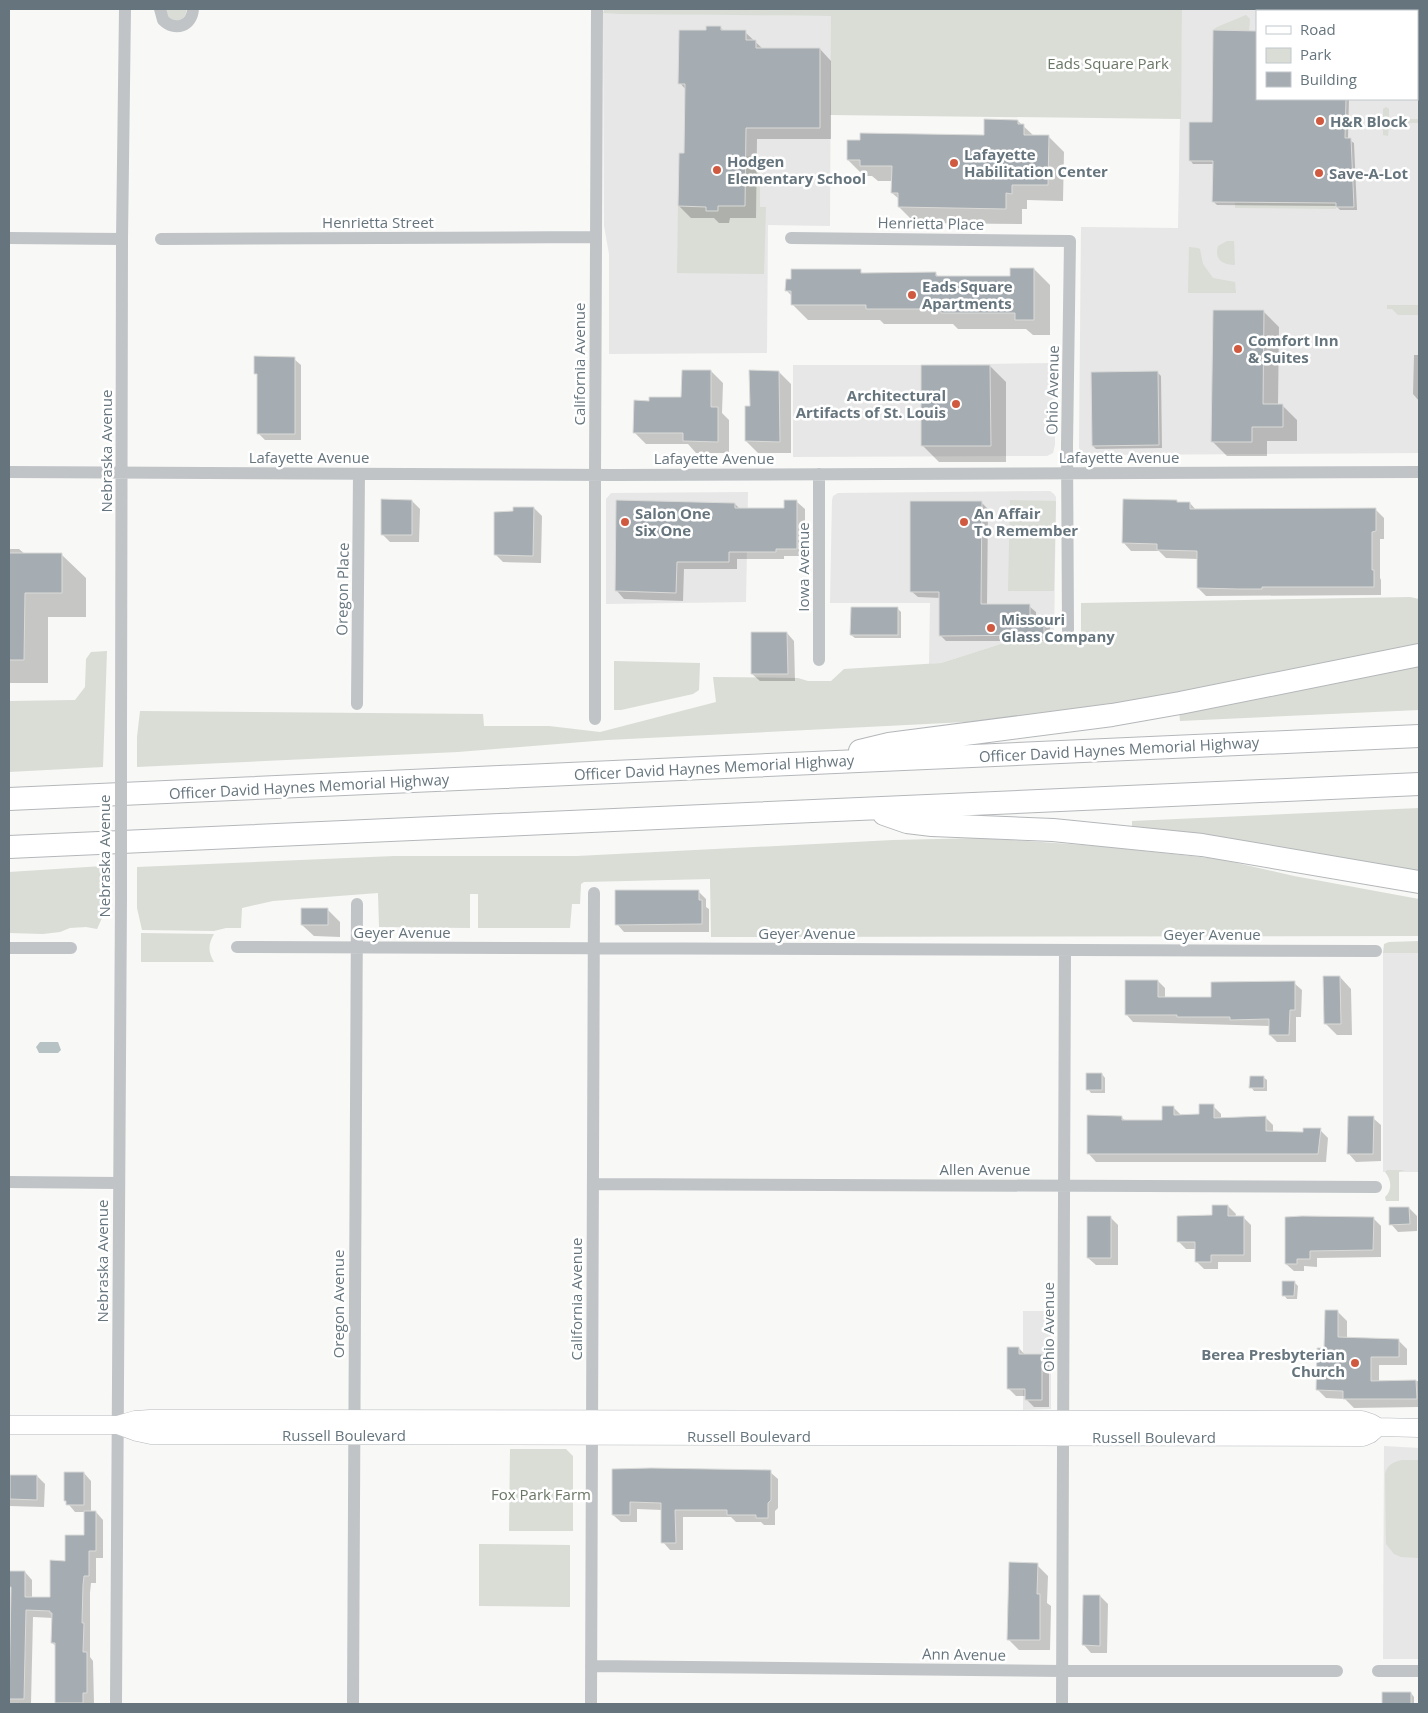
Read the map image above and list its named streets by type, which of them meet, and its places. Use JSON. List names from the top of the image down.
{
  "streets": {
    "highway": ["Officer David Haynes Memorial Highway"],
    "main road": ["Russell Boulevard"],
    "street": [
      "Henrietta Street",
      "Henrietta Place",
      "California Avenue",
      "Ohio Avenue",
      "Nebraska Avenue",
      "Lafayette Avenue",
      "Iowa Avenue",
      "Oregon Place",
      "Geyer Avenue",
      "Allen Avenue",
      "Oregon Avenue",
      "Ann Avenue"
    ]
  },
  "crossings": [
    ["Henrietta Street", "California Avenue"],
    ["Henrietta Place", "Ohio Avenue"],
    ["California Avenue", "Lafayette Avenue"],
    ["California Avenue", "Geyer Avenue"],
    ["California Avenue", "Allen Avenue"],
    ["California Avenue", "Russell Boulevard"],
    ["California Avenue", "Ann Avenue"],
    ["Ohio Avenue", "Lafayette Avenue"],
    ["Ohio Avenue", "Geyer Avenue"],
    ["Ohio Avenue", "Allen Avenue"],
    ["Ohio Avenue", "Russell Boulevard"],
    ["Ohio Avenue", "Ann Avenue"],
    ["Nebraska Avenue", "Lafayette Avenue"],
    ["Nebraska Avenue", "Russell Boulevard"],
    ["Lafayette Avenue", "Iowa Avenue"],
    ["Lafayette Avenue", "Oregon Place"],
    ["Geyer Avenue", "Oregon Avenue"],
    ["Oregon Avenue", "Russell Boulevard"]
  ],
  "parks": ["Eads Square Park", "Fox Park Farm"],
  "places": [
    "H&R Block",
    "Lafayette Habilitation Center",
    "Hodgen Elementary School",
    "Save-A-Lot",
    "Eads Square Apartments",
    "Comfort Inn & Suites",
    "Architectural Artifacts of St. Louis",
    "Salon One Six One",
    "An Affair To Remember",
    "Missouri Glass Company",
    "Berea Presbyterian Church"
  ],
  "legend": ["Road", "Park", "Building"]
}
